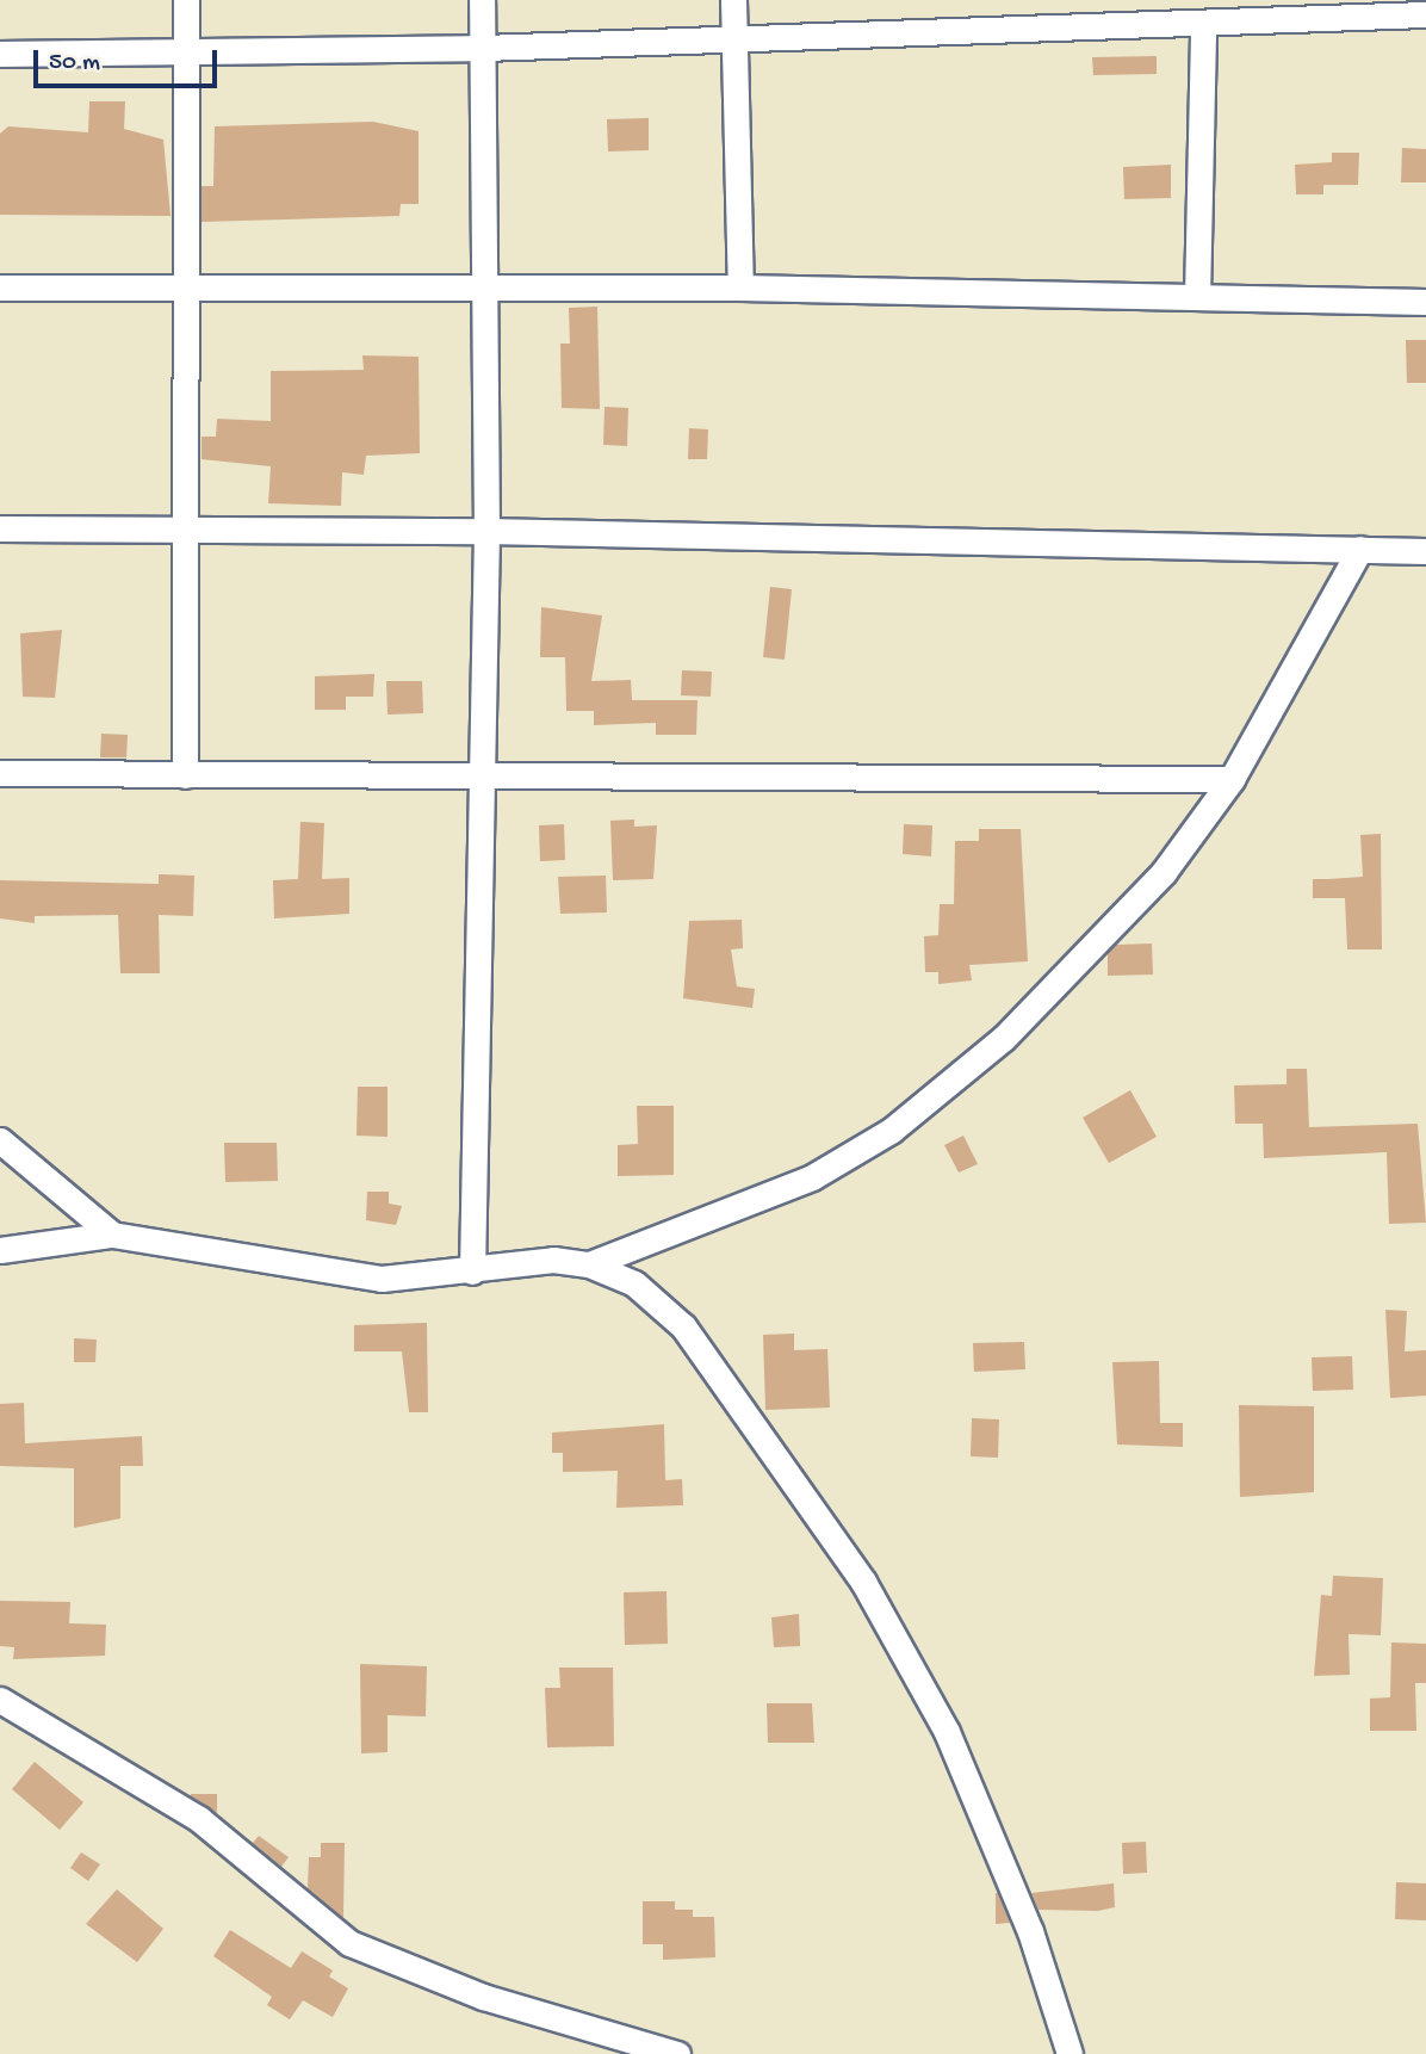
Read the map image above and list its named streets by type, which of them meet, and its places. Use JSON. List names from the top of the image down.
{
  "scale_bar": "50 m"
}
